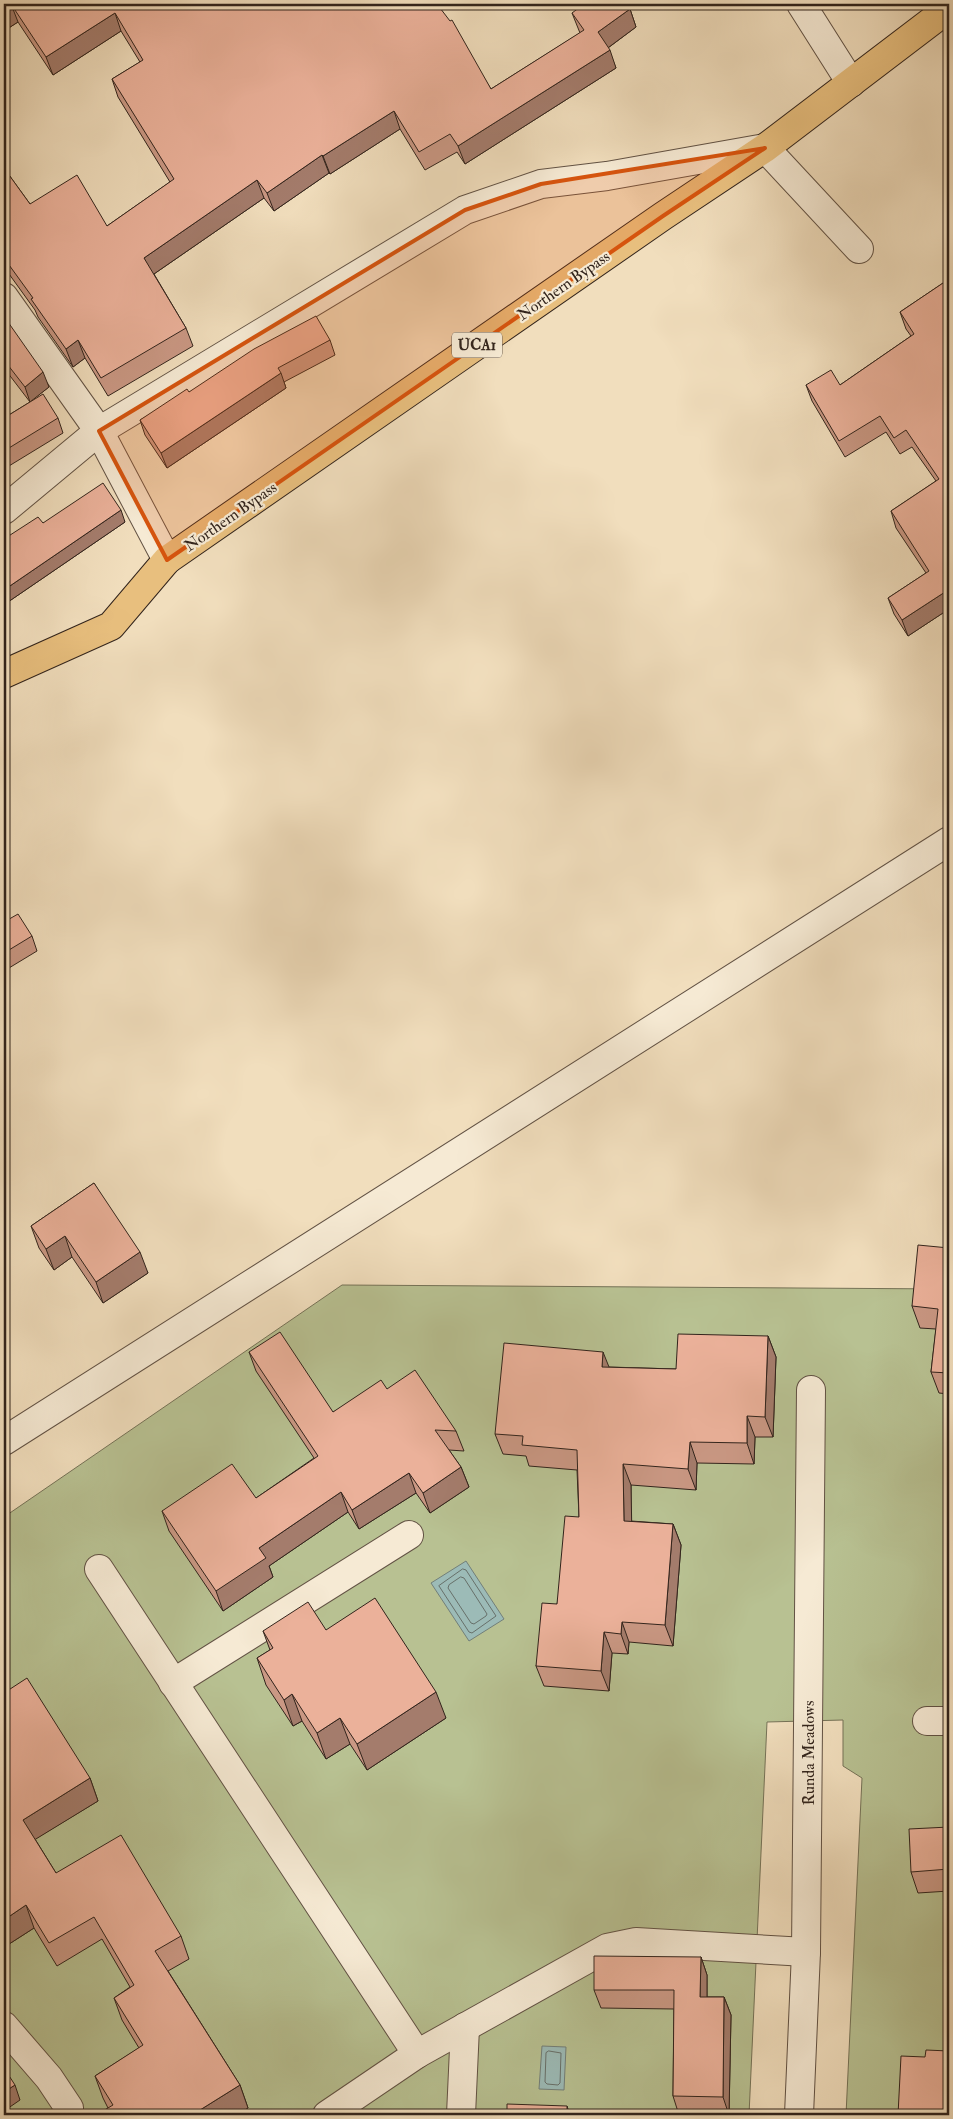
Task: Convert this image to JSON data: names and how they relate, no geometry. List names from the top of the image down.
{
  "streets": {
    "main road": ["Northern Bypass", "UCA1"],
    "street": ["Runda Meadows"]
  }
}
